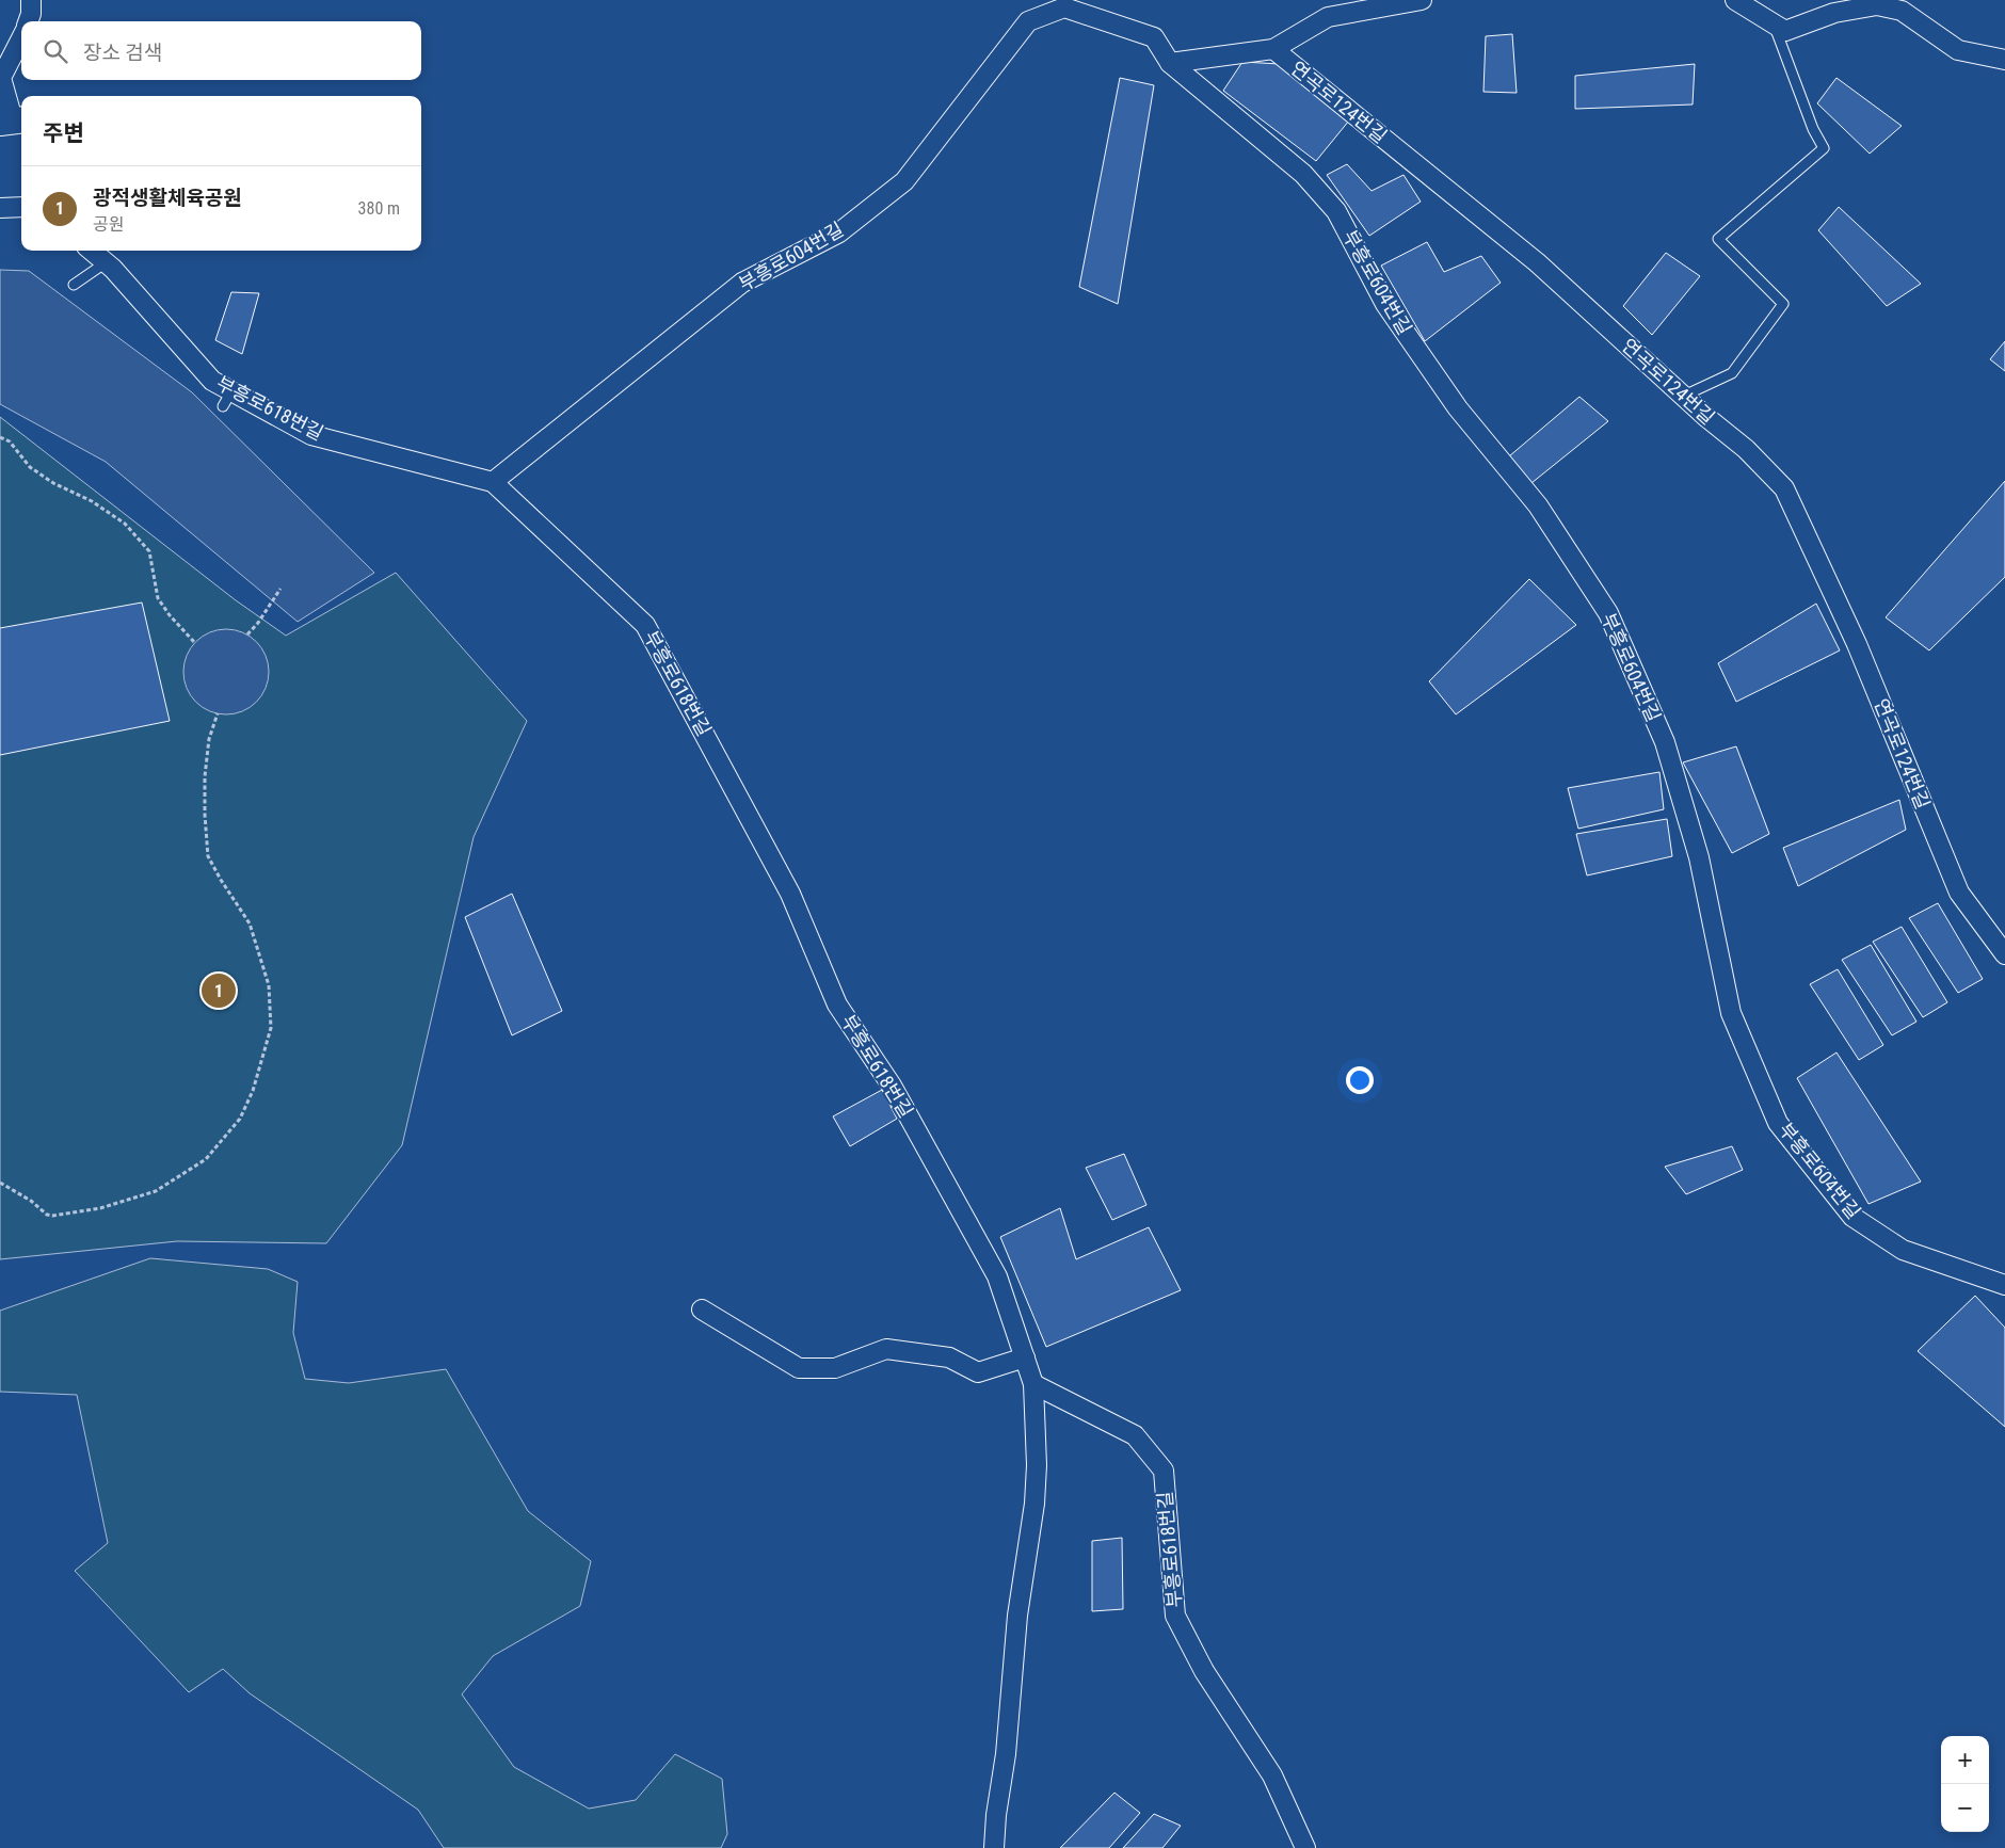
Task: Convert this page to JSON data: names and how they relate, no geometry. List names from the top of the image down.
{
  "streets": {
    "street": ["연곡로124번길", "부흥로604번길", "부흥로618번길"]
  },
  "crossings": [
    ["부흥로604번길", "부흥로618번길"]
  ],
  "page": {
    "search": "장소 검색",
    "heading": "주변",
    "list": [
      {
        "mark": "1",
        "name": "광적생활체육공원",
        "note": "공원",
        "value": "380 m"
      }
    ],
    "pins": "1",
    "map_buttons": ["+", "−"]
  }
}
